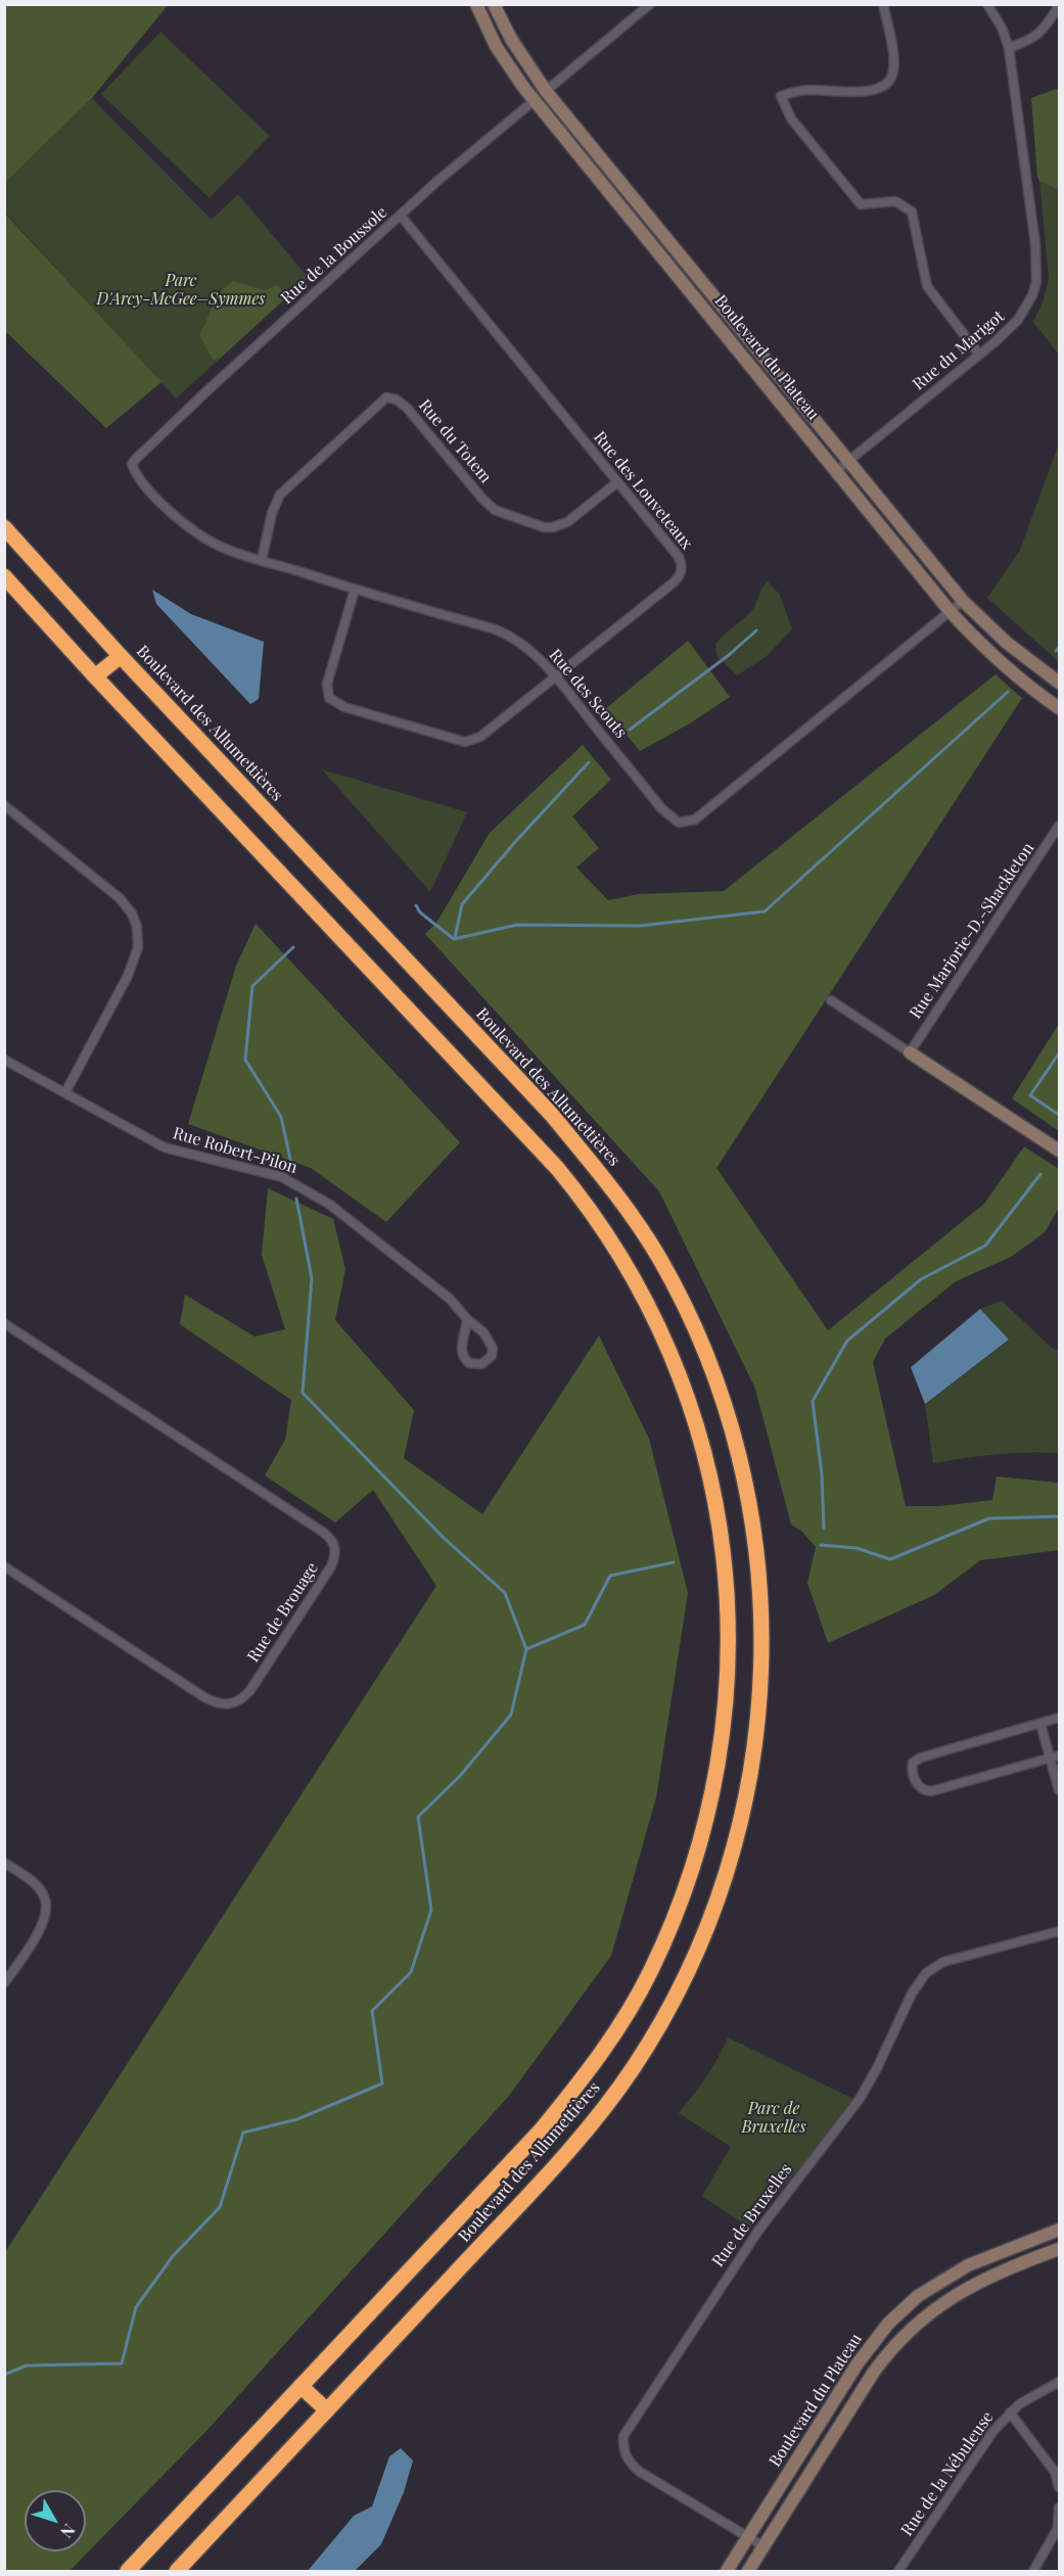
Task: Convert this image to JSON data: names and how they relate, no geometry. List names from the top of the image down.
{
  "streets": {
    "highway": ["Boulevard des Allumettières"],
    "main road": ["Boulevard du Plateau"],
    "street": [
      "Rue de la Boussole",
      "Rue du Marigot",
      "Rue du Totem",
      "Rue des Louveteaux",
      "Rue des Scouts",
      "Rue Marjorie-D.-Shackleton",
      "Rue Robert-Pilon",
      "Rue de Brouage",
      "Rue de Bruxelles",
      "Rue de la Nébuleuse"
    ]
  },
  "crossings": [
    ["Rue de la Boussole", "Boulevard du Plateau"],
    ["Rue de la Boussole", "Rue des Louveteaux"],
    ["Rue de la Boussole", "Rue des Scouts"],
    ["Rue du Marigot", "Boulevard du Plateau"],
    ["Boulevard du Plateau", "Rue des Scouts"],
    ["Boulevard du Plateau", "Rue de Bruxelles"],
    ["Rue du Totem", "Rue des Louveteaux"],
    ["Rue du Totem", "Rue des Scouts"],
    ["Rue des Louveteaux", "Rue des Scouts"]
  ],
  "parks": ["Parc D'Arcy-McGee–Symmes", "Parc de Bruxelles"],
  "north": "bottom right"
}
